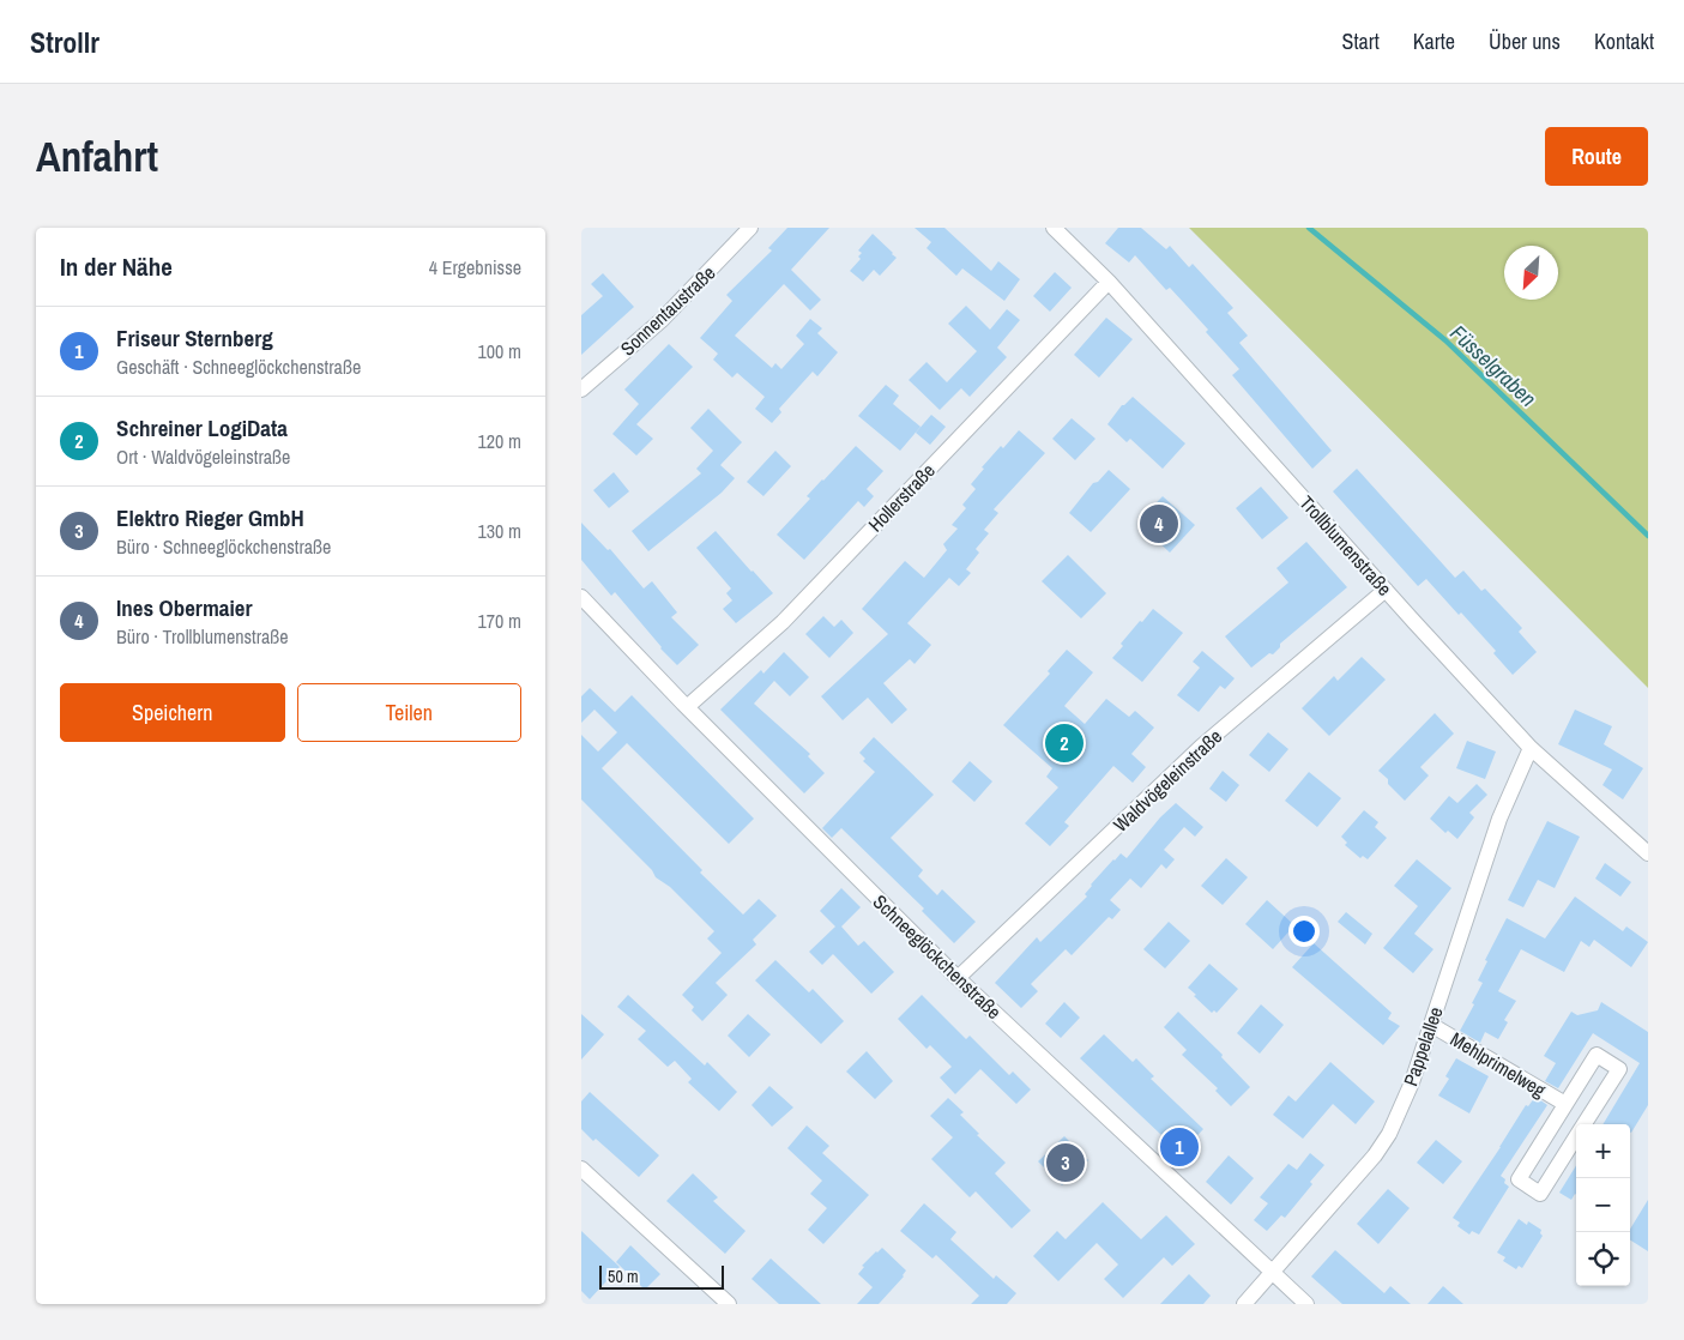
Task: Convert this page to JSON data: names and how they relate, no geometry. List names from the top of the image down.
{
  "streets": {
    "street": [
      "Sonnentaustraße",
      "Hollerstraße",
      "Trollblumenstraße",
      "Waldvögeleinstraße",
      "Schneeglöckchenstraße",
      "Pappelallee",
      "Mehlprimelweg"
    ]
  },
  "crossings": [
    ["Hollerstraße", "Trollblumenstraße"],
    ["Hollerstraße", "Schneeglöckchenstraße"],
    ["Trollblumenstraße", "Waldvögeleinstraße"],
    ["Trollblumenstraße", "Pappelallee"],
    ["Waldvögeleinstraße", "Schneeglöckchenstraße"],
    ["Schneeglöckchenstraße", "Pappelallee"],
    ["Pappelallee", "Mehlprimelweg"]
  ],
  "water": ["Füsselgraben"],
  "scale_bar": "50 m",
  "north": "bottom left",
  "page": {
    "header": "Strollr",
    "nav": [
      "Start",
      "Karte",
      "Über uns",
      "Kontakt"
    ],
    "buttons": [
      "Route",
      ["Speichern", "Teilen"]
    ],
    "title": "Anfahrt",
    "heading": ["In der Nähe", "4 Ergebnisse"],
    "list": [
      {
        "mark": "1",
        "name": "Friseur Sternberg",
        "note": "Geschäft · Schneeglöckchenstraße",
        "value": "100 m"
      },
      {
        "mark": "2",
        "name": "Schreiner LogiData",
        "note": "Ort · Waldvögeleinstraße",
        "value": "120 m"
      },
      {
        "mark": "3",
        "name": "Elektro Rieger GmbH",
        "note": "Büro · Schneeglöckchenstraße",
        "value": "130 m"
      },
      {
        "mark": "4",
        "name": "Ines Obermaier",
        "note": "Büro · Trollblumenstraße",
        "value": "170 m"
      }
    ],
    "pins": [
      "4",
      "2",
      "1",
      "3"
    ],
    "map_buttons": ["+", "−"],
    "scale": "50 m"
  }
}
